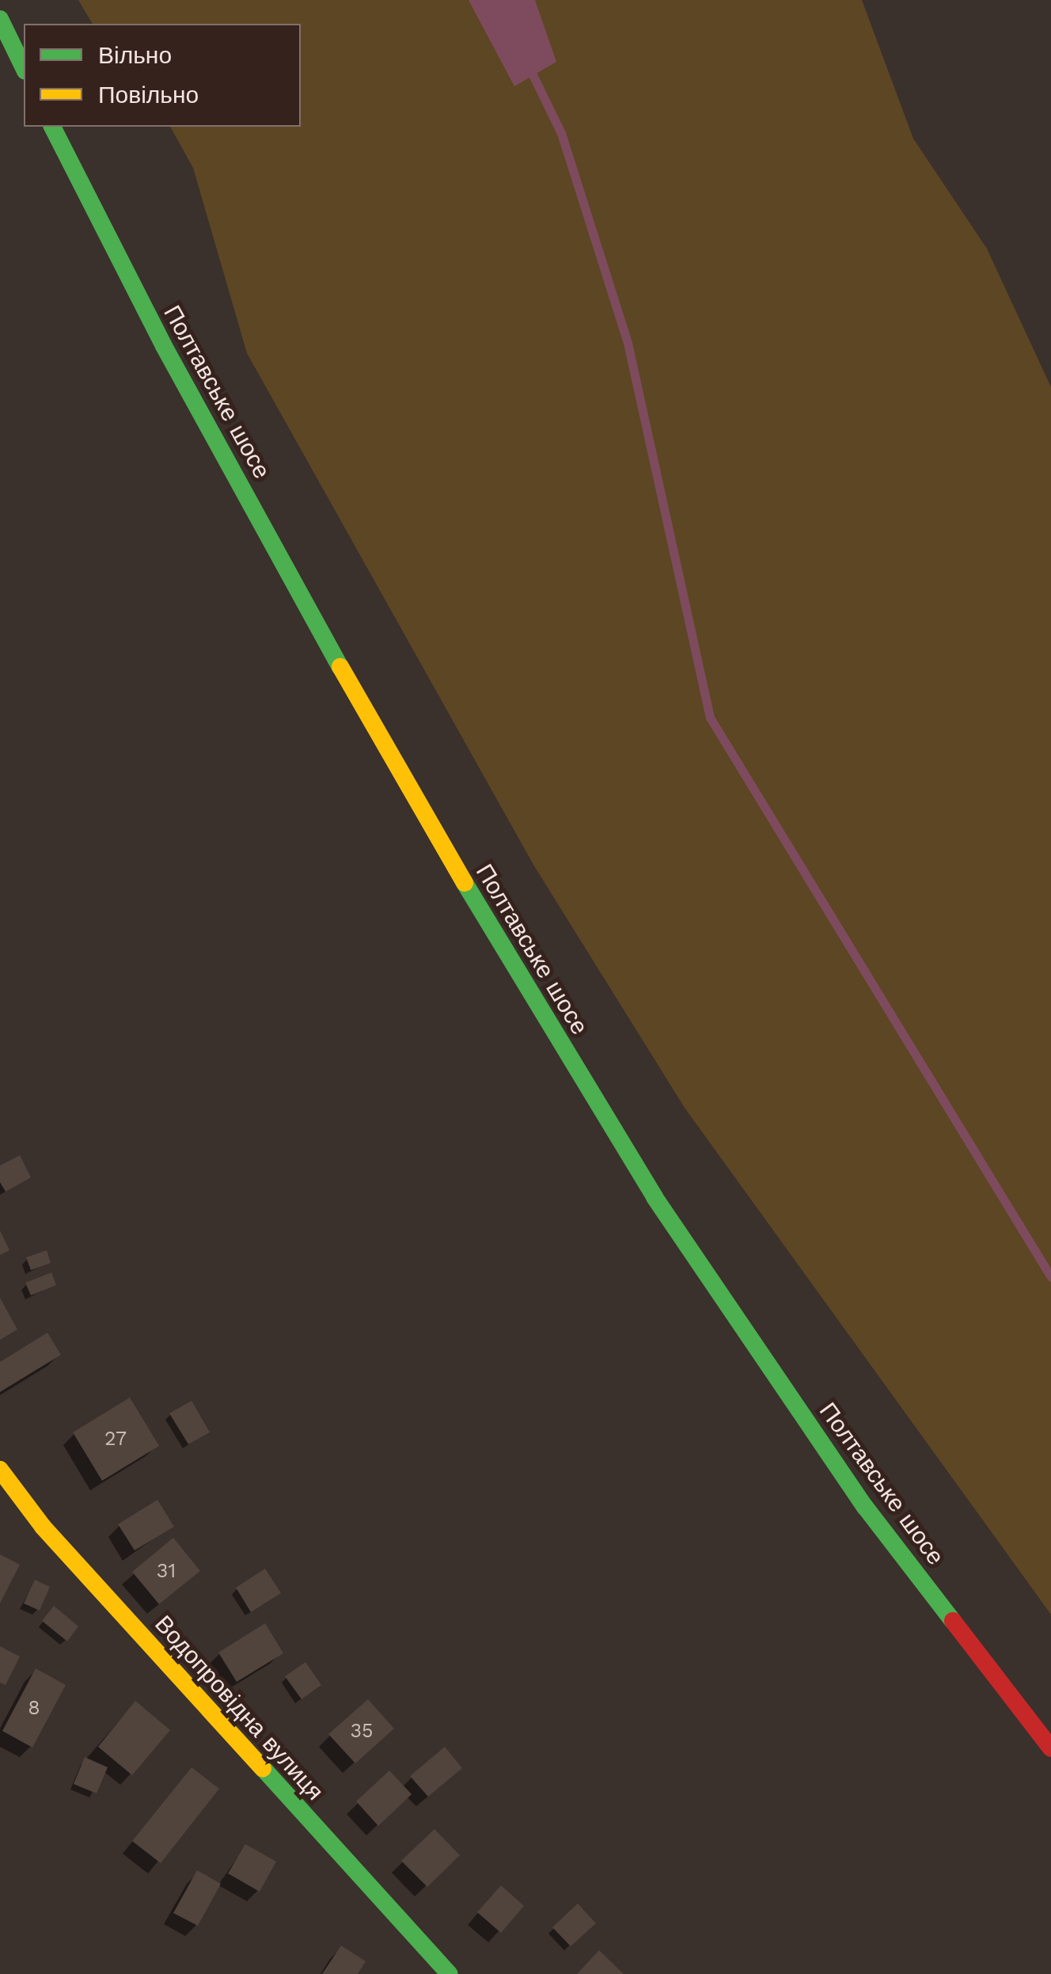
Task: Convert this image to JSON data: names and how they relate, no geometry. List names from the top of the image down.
{
  "streets": {
    "main road": ["Полтавське шосе", "Водопровідна вулиця"]
  },
  "house_numbers": [
    "27",
    "31",
    "8",
    "35"
  ],
  "legend": ["Вільно", "Повільно"]
}
